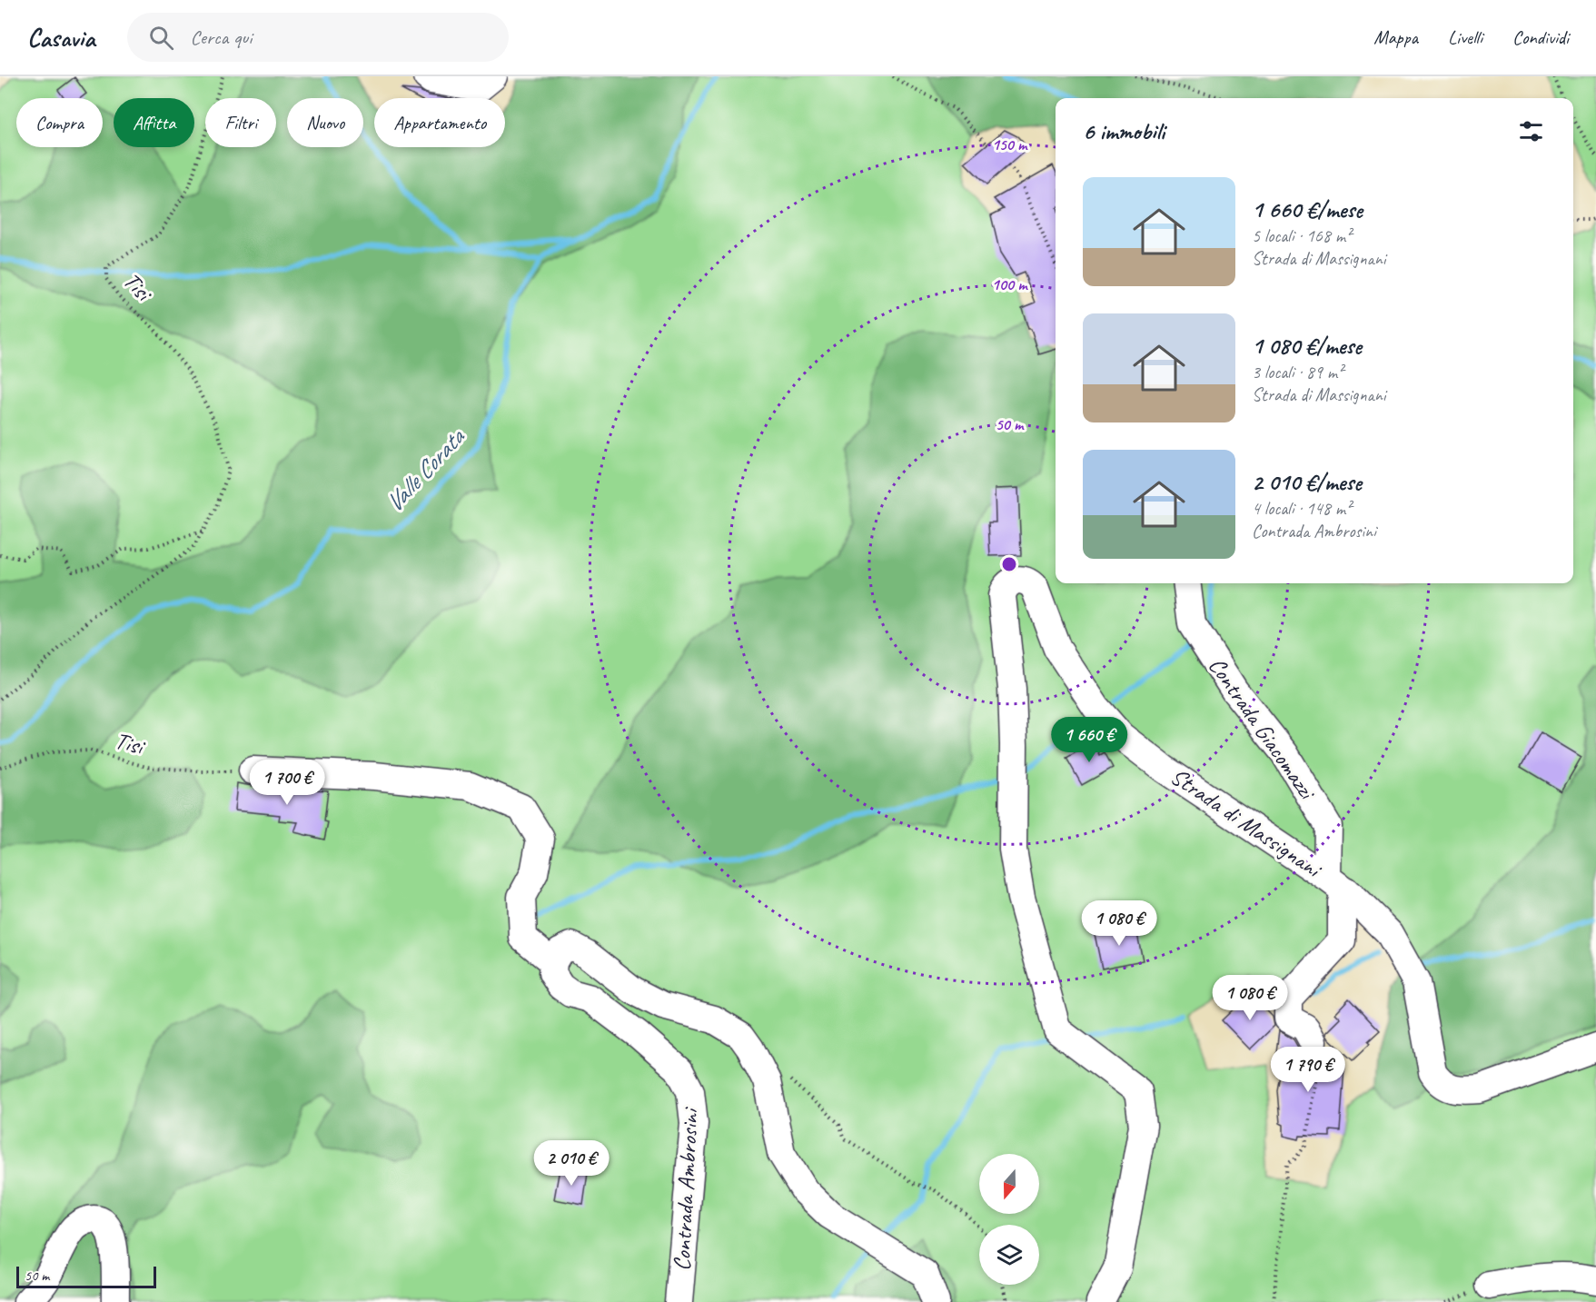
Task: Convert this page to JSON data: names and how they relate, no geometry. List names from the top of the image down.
{
  "streets": {
    "street": ["Contrada Giacomazzi", "Strada di Massignani", "Contrada Ambrosini"],
    "path": ["Tisi"]
  },
  "crossings": [
    ["Contrada Giacomazzi", "Strada di Massignani"]
  ],
  "water": ["Valle Corata"],
  "scale_bar": "50 m",
  "north": "bottom",
  "page": {
    "header": "Casavia",
    "search": "Cerca qui",
    "nav": ["Mappa", "Livelli", "Condividi"],
    "chip": [
      "Compra",
      "Affitta",
      "Filtri",
      "Nuovo",
      "Appartamento"
    ],
    "heading": "6 immobili",
    "list": [
      {
        "name": "1 660 €/mese",
        "note": "5 locali · 168 m² · Strada di Massignani"
      },
      {
        "name": "1 080 €/mese",
        "note": "3 locali · 89 m² · Strada di Massignani"
      },
      {
        "name": "2 010 €/mese",
        "note": "4 locali · 148 m² · Contrada Ambrosini"
      }
    ],
    "price": [
      "1 660 €",
      "1 700 €",
      "1 080 €",
      "1 080 €",
      "1 790 €",
      "2 010 €"
    ],
    "scale": "50 m"
  },
  "rings": ["150 m", "100 m", "50 m"]
}
